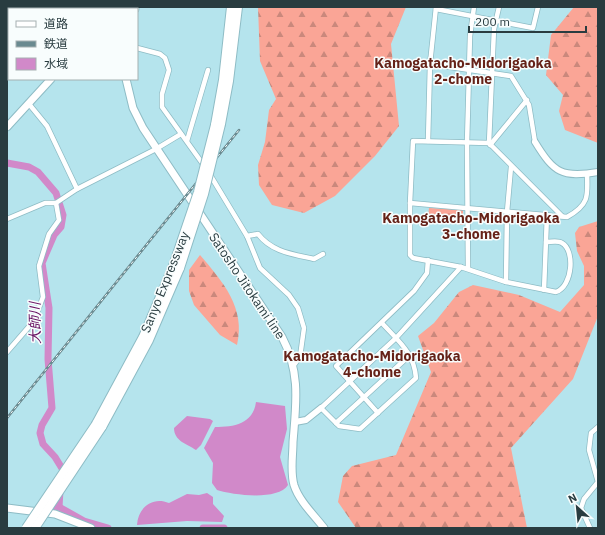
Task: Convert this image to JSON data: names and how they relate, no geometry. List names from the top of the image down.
{
  "streets": {
    "highway": ["Sanyo Expressway"],
    "main road": ["Satosho Jitokami line"]
  },
  "districts": ["Kamogatacho-Midorigaoka 2-chome", "Kamogatacho-Midorigaoka 3-chome", "Kamogatacho-Midorigaoka 4-chome"],
  "water": ["大師川"],
  "legend": ["道路", "鉄道", "水域"],
  "scale_bar": "200 m",
  "north": "top left"
}
